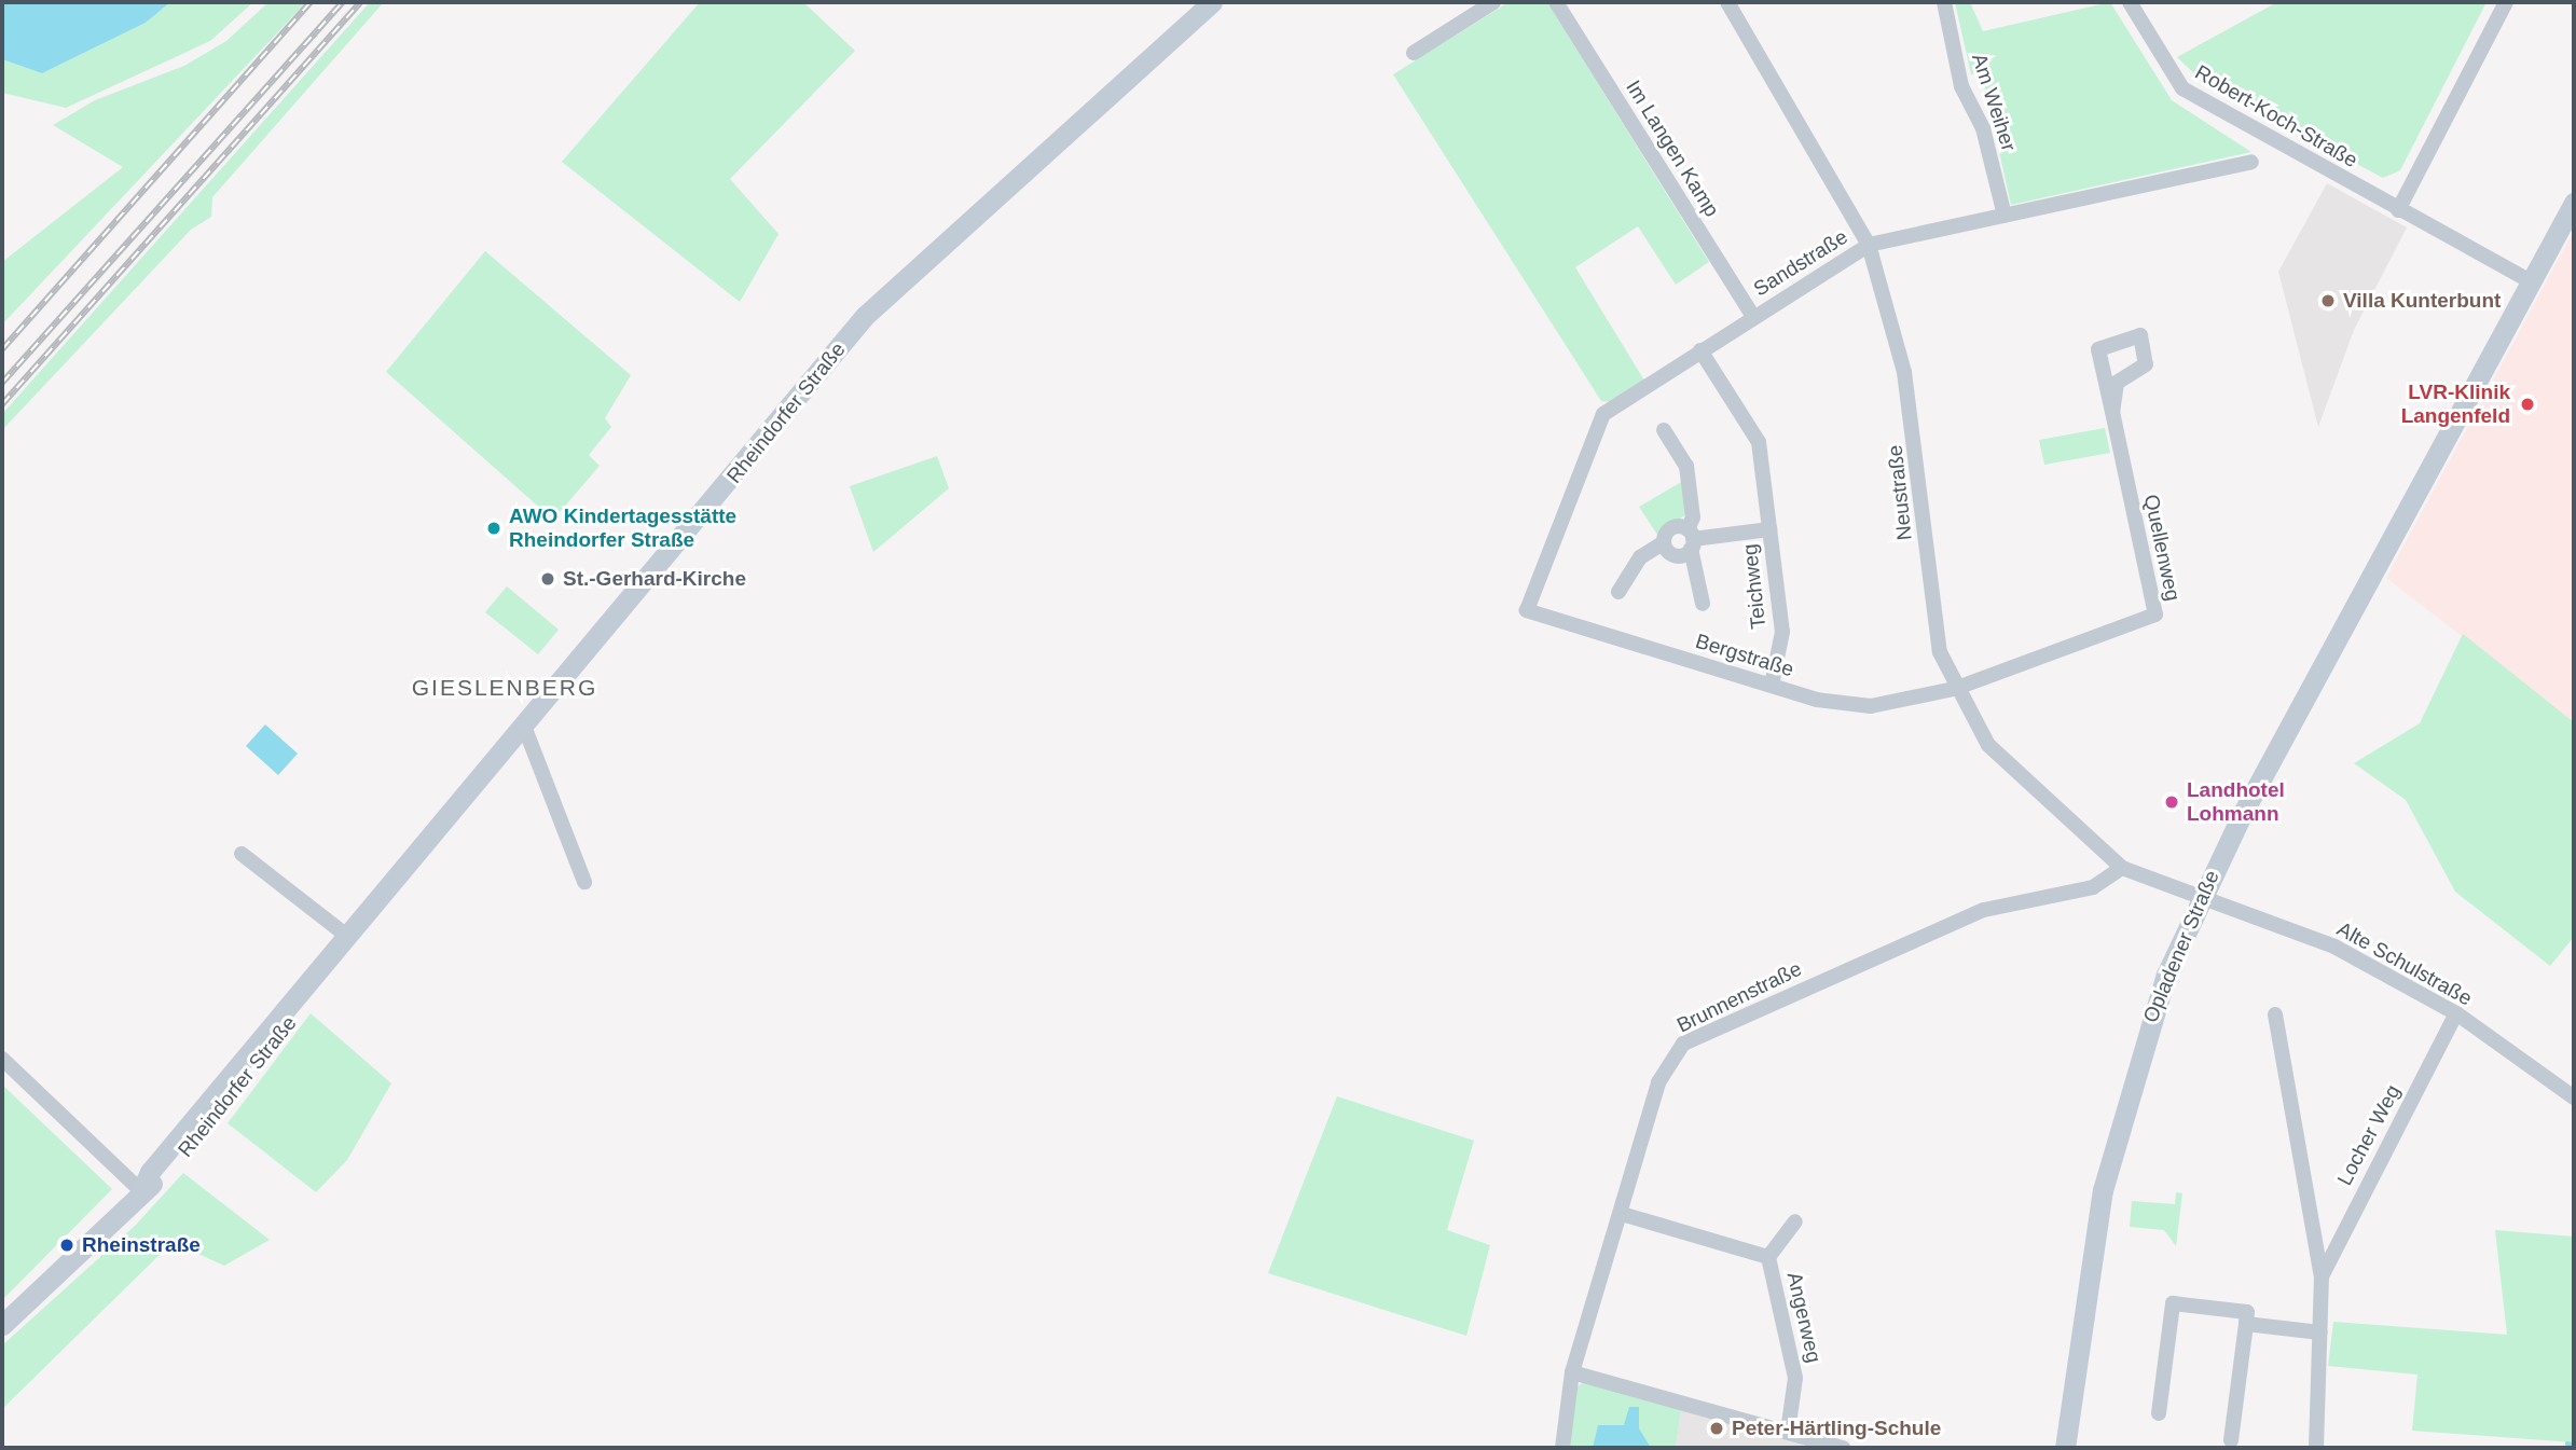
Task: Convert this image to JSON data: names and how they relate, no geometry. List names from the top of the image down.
{
  "streets": {
    "main road": ["Rheindorfer Straße", "Opladener Straße"],
    "street": [
      "Am Weiher",
      "Robert-Koch-Straße",
      "Im Langen Kamp",
      "Sandstraße",
      "Neustraße",
      "Quellenweg",
      "Teichweg",
      "Bergstraße",
      "Alte Schulstraße",
      "Brunnenstraße",
      "Locher Weg",
      "Angerweg"
    ]
  },
  "crossings": [
    ["Am Weiher", "Sandstraße"],
    ["Robert-Koch-Straße", "Opladener Straße"],
    ["Im Langen Kamp", "Sandstraße"],
    ["Sandstraße", "Neustraße"],
    ["Sandstraße", "Teichweg"],
    ["Sandstraße", "Bergstraße"],
    ["Neustraße", "Quellenweg"],
    ["Neustraße", "Bergstraße"],
    ["Neustraße", "Opladener Straße"],
    ["Neustraße", "Alte Schulstraße"],
    ["Neustraße", "Brunnenstraße"],
    ["Quellenweg", "Bergstraße"],
    ["Teichweg", "Bergstraße"],
    ["Opladener Straße", "Alte Schulstraße"],
    ["Alte Schulstraße", "Locher Weg"],
    ["Brunnenstraße", "Angerweg"]
  ],
  "districts": ["GIESLENBERG"],
  "places": [
    "Villa Kunterbunt",
    "LVR-Klinik Langenfeld",
    "AWO Kindertagesstätte Rheindorfer Straße",
    "St.-Gerhard-Kirche",
    "Landhotel Lohmann",
    "Rheinstraße",
    "Peter-Härtling-Schule"
  ]
}
